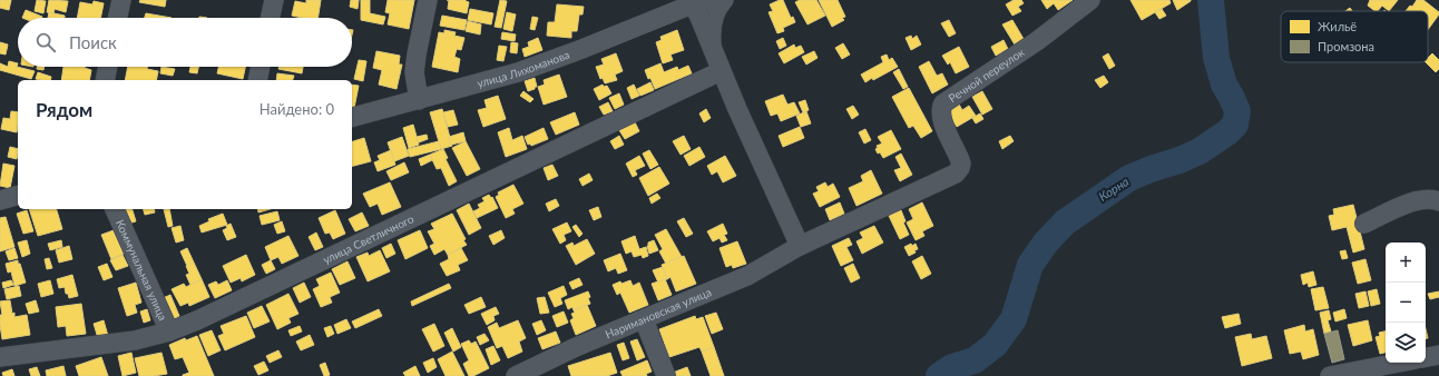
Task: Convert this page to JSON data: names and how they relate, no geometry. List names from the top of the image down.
{
  "streets": {
    "street": [
      "улица Лихоманова",
      "Речной переулок",
      "улица Светличного",
      "Коммунальная улица",
      "Наримановская улица"
    ]
  },
  "crossings": [
    ["Речной переулок", "Наримановская улица"],
    ["улица Светличного", "Коммунальная улица"]
  ],
  "water": ["Корна"],
  "legend": ["Жильё", "Промзона"],
  "page": {
    "search": "Поиск",
    "heading": ["Рядом", "Найдено: 0"],
    "map_buttons": ["+", "−"]
  }
}
